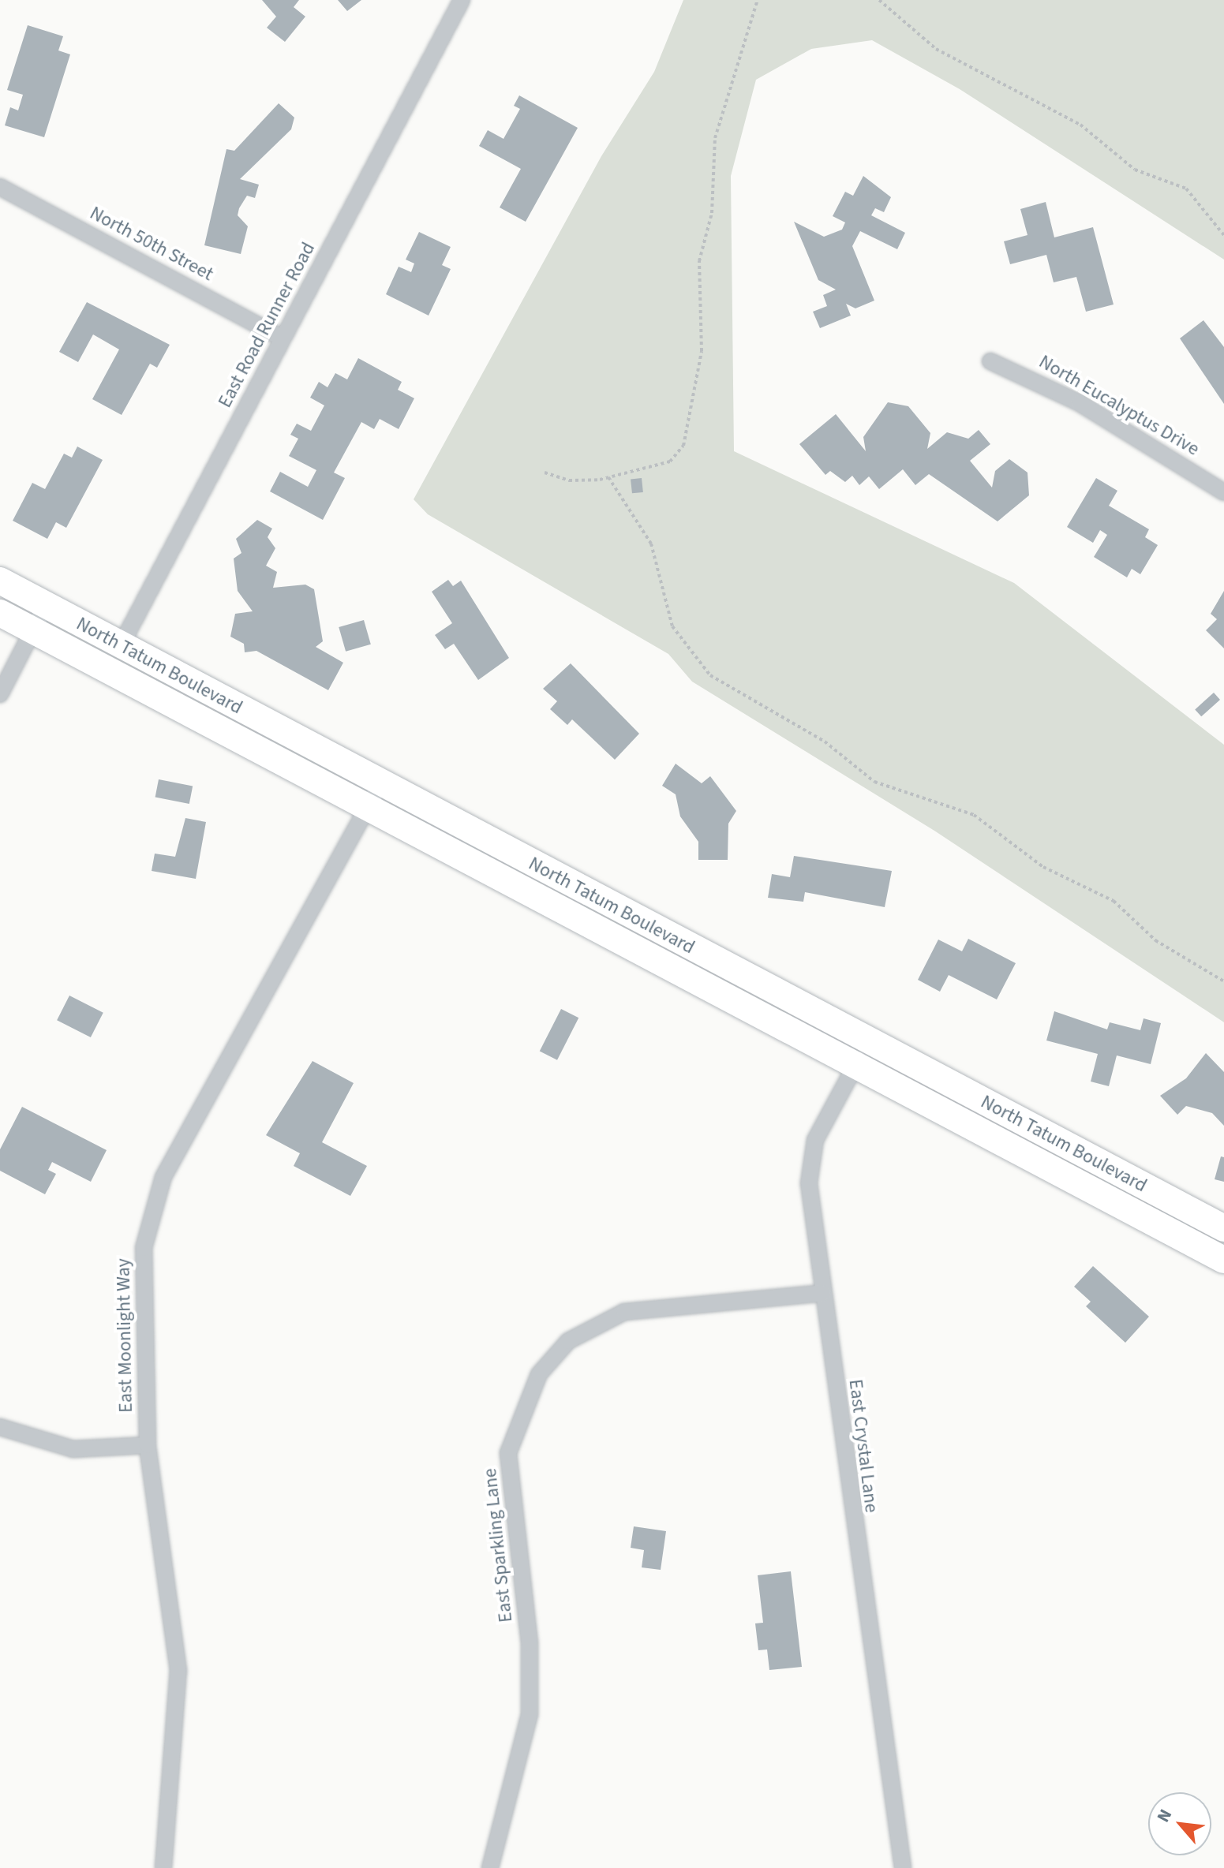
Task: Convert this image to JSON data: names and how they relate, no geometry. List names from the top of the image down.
{
  "streets": {
    "main road": ["North Tatum Boulevard"],
    "street": [
      "North 50th Street",
      "East Road Runner Road",
      "North Eucalyptus Drive",
      "East Moonlight Way",
      "East Crystal Lane",
      "East Sparkling Lane"
    ]
  },
  "crossings": [
    ["North 50th Street", "East Road Runner Road"],
    ["East Road Runner Road", "North Tatum Boulevard"],
    ["North Tatum Boulevard", "East Moonlight Way"],
    ["North Tatum Boulevard", "East Crystal Lane"],
    ["East Crystal Lane", "East Sparkling Lane"]
  ],
  "north": "top left"
}
